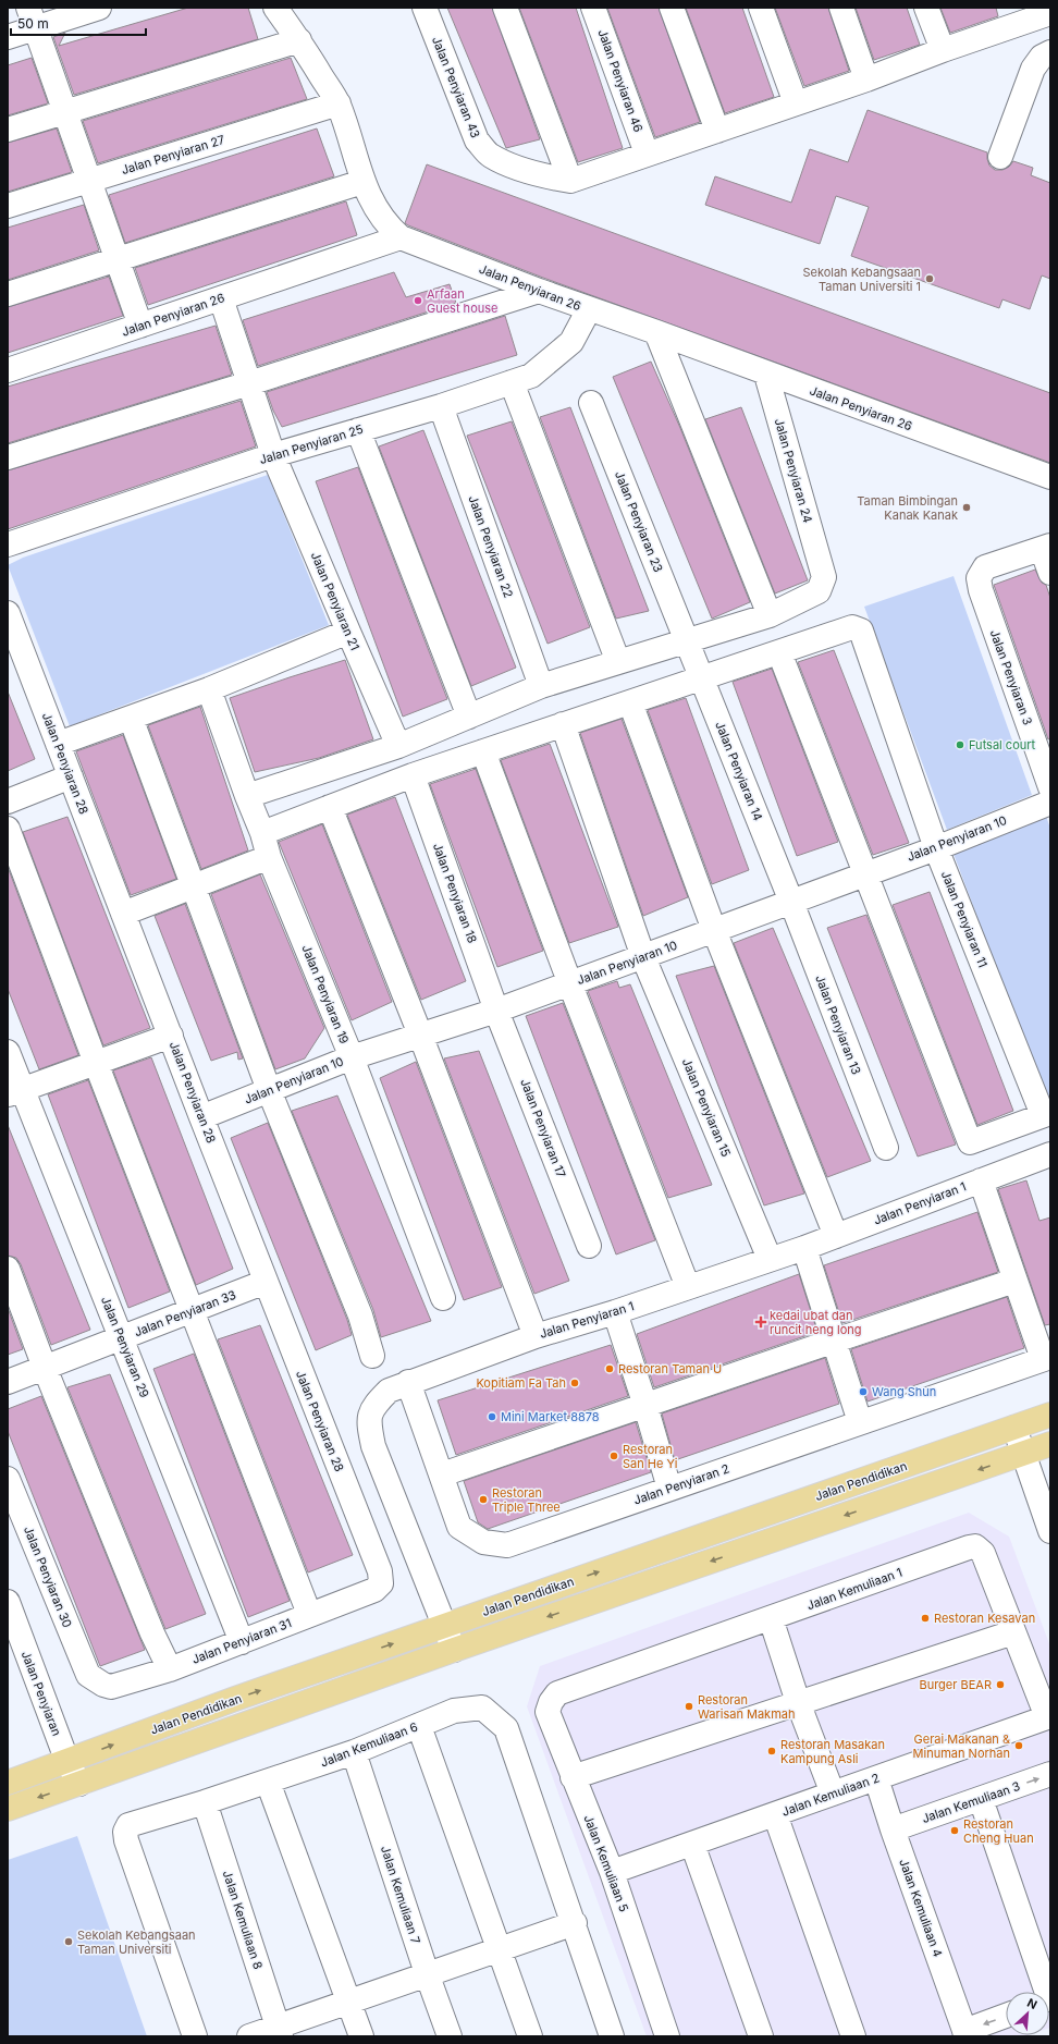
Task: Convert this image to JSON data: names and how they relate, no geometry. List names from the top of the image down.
{
  "streets": {
    "main road": ["Jalan Pendidikan"],
    "street": [
      "Jalan Penyiaran 46",
      "Jalan Penyiaran 43",
      "Jalan Penyiaran 27",
      "Jalan Penyiaran 26",
      "Jalan Penyiaran 25",
      "Jalan Penyiaran 24",
      "Jalan Penyiaran 23",
      "Jalan Penyiaran 22",
      "Jalan Penyiaran 21",
      "Jalan Penyiaran 3",
      "Jalan Penyiaran 28",
      "Jalan Penyiaran 14",
      "Jalan Penyiaran 10",
      "Jalan Penyiaran 18",
      "Jalan Penyiaran 11",
      "Jalan Penyiaran 19",
      "Jalan Penyiaran 13",
      "Jalan Penyiaran 15",
      "Jalan Penyiaran 17",
      "Jalan Penyiaran 1",
      "Jalan Penyiaran 33",
      "Jalan Penyiaran 29",
      "Jalan Penyiaran 2",
      "Jalan Penyiaran 30",
      "Jalan Kemuliaan 1",
      "Jalan Penyiaran 31",
      "Jalan Penyiaran",
      "Jalan Kemuliaan 6",
      "Jalan Kemuliaan 2",
      "Jalan Kemuliaan 3",
      "Jalan Kemuliaan 5",
      "Jalan Kemuliaan 7",
      "Jalan Kemuliaan 4",
      "Jalan Kemuliaan 8"
    ]
  },
  "crossings": [
    ["Jalan Penyiaran 26", "Jalan Penyiaran 25"],
    ["Jalan Penyiaran 26", "Jalan Penyiaran 24"],
    ["Jalan Penyiaran 26", "Jalan Penyiaran 21"],
    ["Jalan Penyiaran 25", "Jalan Penyiaran 22"],
    ["Jalan Penyiaran 25", "Jalan Penyiaran 21"],
    ["Jalan Penyiaran 24", "Jalan Penyiaran 23"],
    ["Jalan Penyiaran 24", "Jalan Penyiaran 22"],
    ["Jalan Penyiaran 24", "Jalan Penyiaran 21"],
    ["Jalan Penyiaran 24", "Jalan Penyiaran 14"],
    ["Jalan Penyiaran 24", "Jalan Penyiaran 19"],
    ["Jalan Penyiaran 23", "Jalan Penyiaran 14"],
    ["Jalan Penyiaran 3", "Jalan Penyiaran 10"],
    ["Jalan Penyiaran 28", "Jalan Penyiaran 10"],
    ["Jalan Penyiaran 28", "Jalan Penyiaran 33"],
    ["Jalan Penyiaran 28", "Jalan Penyiaran 31"],
    ["Jalan Penyiaran 14", "Jalan Penyiaran 10"],
    ["Jalan Penyiaran 14", "Jalan Penyiaran 13"],
    ["Jalan Penyiaran 10", "Jalan Penyiaran 18"],
    ["Jalan Penyiaran 10", "Jalan Penyiaran 11"],
    ["Jalan Penyiaran 10", "Jalan Penyiaran 19"],
    ["Jalan Penyiaran 10", "Jalan Penyiaran 13"],
    ["Jalan Penyiaran 10", "Jalan Penyiaran 15"],
    ["Jalan Penyiaran 10", "Jalan Penyiaran 17"],
    ["Jalan Penyiaran 18", "Jalan Penyiaran 17"],
    ["Jalan Penyiaran 15", "Jalan Penyiaran 1"],
    ["Jalan Penyiaran 1", "Jalan Pendidikan"],
    ["Jalan Penyiaran 1", "Jalan Penyiaran 2"],
    ["Jalan Penyiaran 33", "Jalan Penyiaran 29"],
    ["Jalan Penyiaran 29", "Jalan Penyiaran 31"],
    ["Jalan Pendidikan", "Jalan Penyiaran"],
    ["Jalan Penyiaran 30", "Jalan Penyiaran 31"],
    ["Jalan Kemuliaan 1", "Jalan Kemuliaan 2"],
    ["Jalan Kemuliaan 1", "Jalan Kemuliaan 5"],
    ["Jalan Kemuliaan 6", "Jalan Kemuliaan 7"],
    ["Jalan Kemuliaan 6", "Jalan Kemuliaan 8"],
    ["Jalan Kemuliaan 2", "Jalan Kemuliaan 5"],
    ["Jalan Kemuliaan 2", "Jalan Kemuliaan 4"],
    ["Jalan Kemuliaan 3", "Jalan Kemuliaan 4"]
  ],
  "places": {
    "other": [
      "Sekolah Kebangsaan Taman Universiti 1",
      "Arfaan Guest house",
      "Taman Bimbingan Kanak Kanak",
      "Futsal court",
      "Restoran Taman U",
      "Kopitiam Fa Tah",
      "Wang Shun",
      "Mini Market 8878",
      "Restoran San He Yi",
      "Restoran Triple Three",
      "Restoran Kesavan",
      "Burger BEAR",
      "Restoran Warisan Makmah",
      "Gerai Makanan & Minuman Norhan",
      "Restoran Masakan Kampung Asli",
      "Restoran Cheng Huan",
      "Sekolah Kebangsaan Taman Universiti"
    ],
    "health": ["kedai ubat dan runcit heng long"]
  },
  "scale_bar": "50 m",
  "north": "top right"
}
